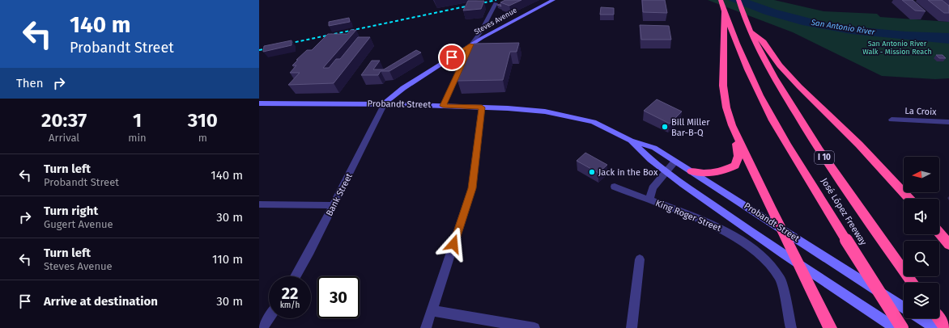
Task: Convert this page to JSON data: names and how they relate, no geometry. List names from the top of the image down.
{
  "streets": {
    "highway": ["I 10", "José López Freeway"],
    "main road": ["Steves Avenue", "Probandt Street"],
    "street": ["La Croix", "Bank Street", "King Roger Street"]
  },
  "crossings": [
    ["Steves Avenue", "Probandt Street"],
    ["Steves Avenue", "Bank Street"],
    ["Probandt Street", "Bank Street"],
    ["Probandt Street", "King Roger Street"]
  ],
  "water": ["San Antonio River"],
  "parks": ["San Antonio River Walk - Mission Reach"],
  "places": ["Bill Miller Bar-B-Q", "Jack in the Box"],
  "north": "left",
  "page": {
    "turn": ["140 m", "Probandt Street"],
    "then": "Then",
    "eta": [
      "20:37",
      "Arrival",
      "1",
      "min",
      "310",
      "m"
    ],
    "list": [
      {
        "name": "Turn left",
        "note": "Probandt Street",
        "value": "140 m"
      },
      {
        "name": "Turn right",
        "note": "Gugert Avenue",
        "value": "30 m"
      },
      {
        "name": "Turn left",
        "note": "Steves Avenue",
        "value": "110 m"
      },
      {
        "name": "Arrive at destination",
        "value": "30 m"
      }
    ],
    "speed": "22 km/h",
    "limit": "30"
  }
}
